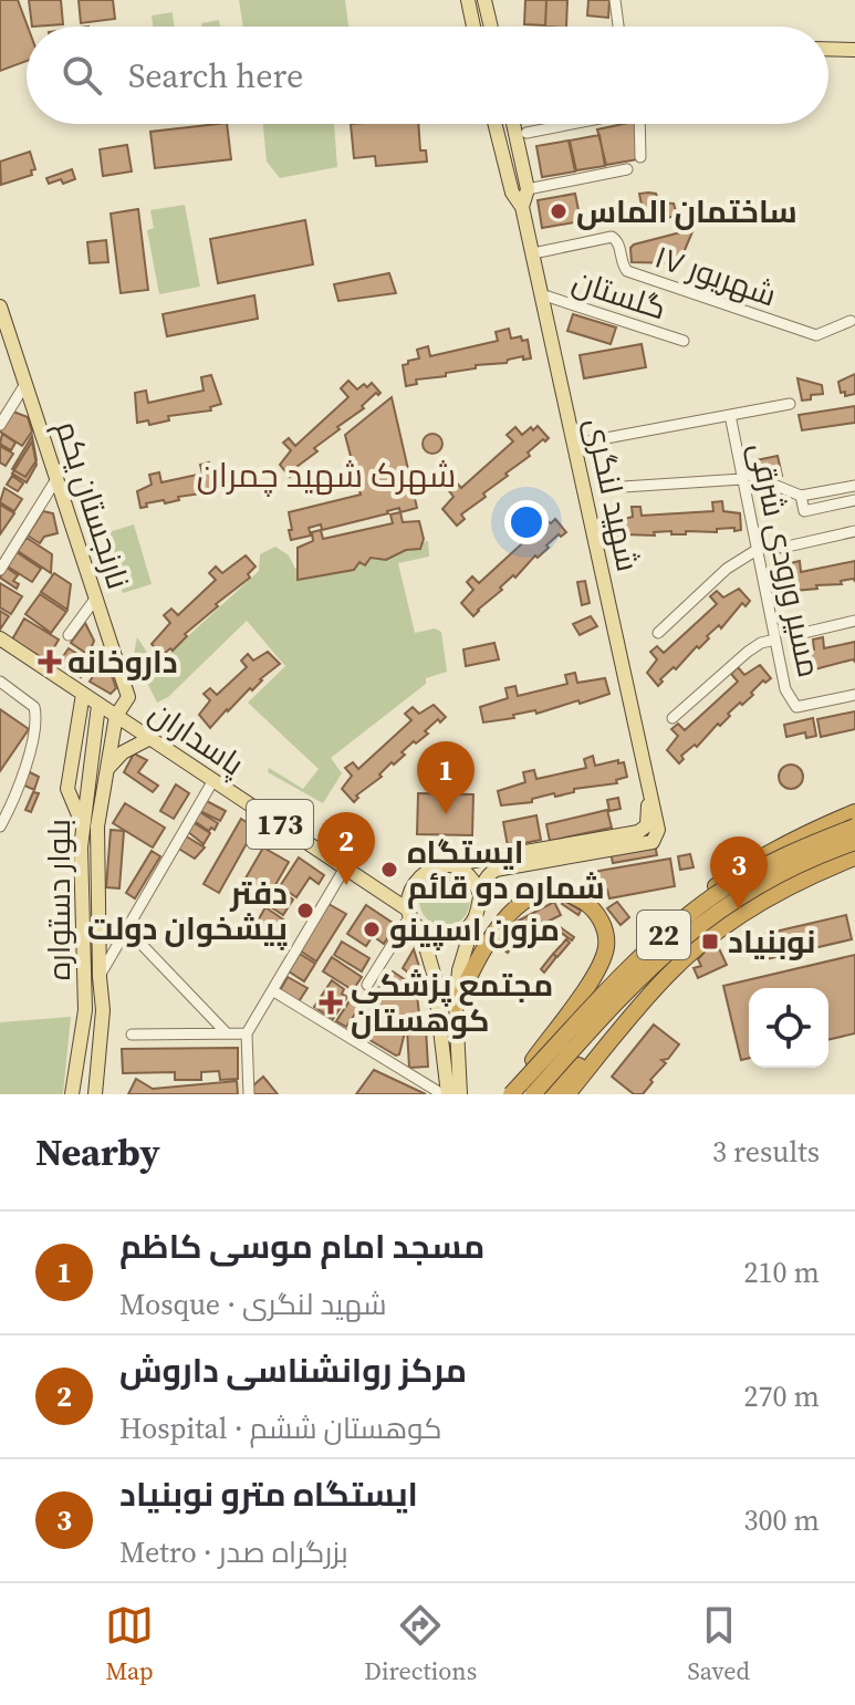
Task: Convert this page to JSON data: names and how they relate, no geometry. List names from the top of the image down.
{
  "streets": {
    "highway": ["22"],
    "main road": [
      "شهید لنگری",
      "نارنجستان یکم",
      "پاسداران",
      "173",
      "بلوار دستواره"
    ],
    "street": ["۱۷ شهریور", "گلستان", "مسیر ورودی شرقی"]
  },
  "crossings": [
    ["۱۷ شهریور", "شهید لنگری"],
    ["گلستان", "شهید لنگری"],
    ["شهید لنگری", "پاسداران"],
    ["نارنجستان یکم", "پاسداران"],
    ["نارنجستان یکم", "بلوار دستواره"],
    ["پاسداران", "بلوار دستواره"]
  ],
  "districts": ["شهرک شهید چمران"],
  "places": {
    "other": [
      "ساختمان الماس",
      "ایستگاه شماره دو قائم",
      "دفتر پیشخوان دولت",
      "مزون اسپینو"
    ],
    "health": ["داروخانه", "مجتمع پزشکی کوهستان"],
    "transit": ["نوبنیاد"]
  },
  "page": {
    "search": "Search here",
    "pins": ["1", "2", "3"],
    "heading": ["Nearby", "3 results"],
    "list": [
      {
        "mark": "1",
        "name": "مسجد امام موسی کاظم",
        "note": "Mosque · شهید لنگری",
        "value": "210 m"
      },
      {
        "mark": "2",
        "name": "مرکز روانشناسی داروش",
        "note": "Hospital · کوهستان ششم",
        "value": "270 m"
      },
      {
        "mark": "3",
        "name": "ایستگاه مترو نوبنیاد",
        "note": "Metro · بزرگراه صدر",
        "value": "300 m"
      }
    ],
    "nav": ["Map", "Directions", "Saved"]
  }
}
